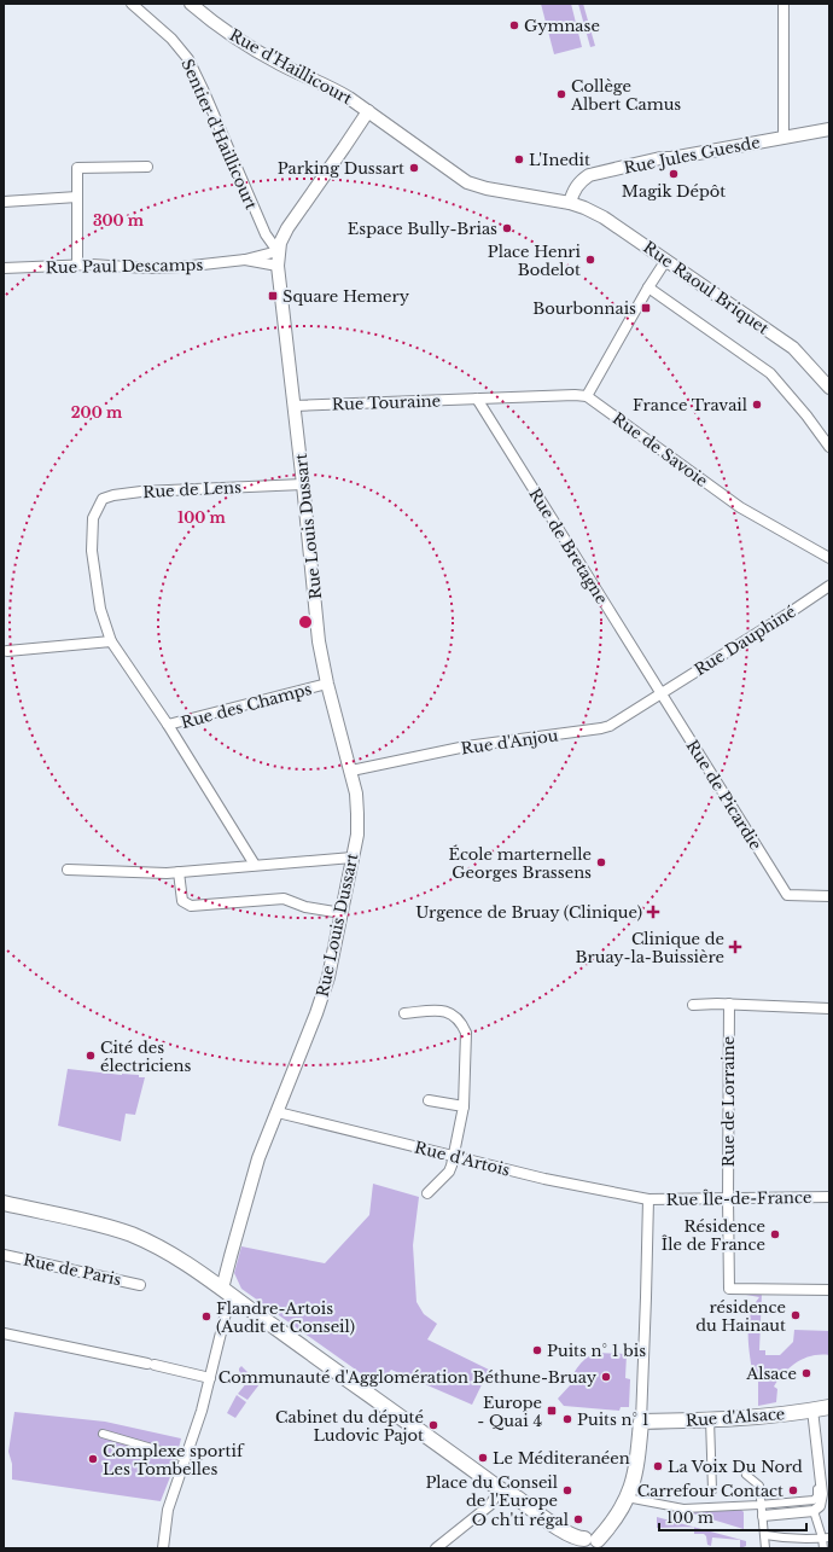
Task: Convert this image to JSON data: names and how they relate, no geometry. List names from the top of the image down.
{
  "streets": {
    "main road": ["Rue d'Alsace"],
    "street": [
      "Rue d'Haillicourt",
      "Sentier d'Haillicourt",
      "Rue Jules Guesde",
      "Rue Paul Descamps",
      "Rue Raoul Briquet",
      "Rue Touraine",
      "Rue de Savoie",
      "Rue de Lens",
      "Rue Louis Dussart",
      "Rue de Bretagne",
      "Rue Dauphiné",
      "Rue des Champs",
      "Rue d'Anjou",
      "Rue de Picardie",
      "Rue de Lorraine",
      "Rue d'Artois",
      "Rue Île-de-France",
      "Rue de Paris"
    ]
  },
  "crossings": [
    ["Rue d'Haillicourt", "Rue Louis Dussart"],
    ["Sentier d'Haillicourt", "Rue Paul Descamps"],
    ["Sentier d'Haillicourt", "Rue Louis Dussart"],
    ["Rue Jules Guesde", "Rue Raoul Briquet"],
    ["Rue Paul Descamps", "Rue Louis Dussart"],
    ["Rue Touraine", "Rue Louis Dussart"],
    ["Rue Touraine", "Rue de Bretagne"],
    ["Rue de Lens", "Rue Louis Dussart"],
    ["Rue de Lens", "Rue des Champs"],
    ["Rue Louis Dussart", "Rue des Champs"],
    ["Rue Louis Dussart", "Rue d'Anjou"],
    ["Rue Louis Dussart", "Rue d'Artois"],
    ["Rue de Bretagne", "Rue Dauphiné"],
    ["Rue de Bretagne", "Rue d'Anjou"],
    ["Rue de Bretagne", "Rue de Picardie"],
    ["Rue Dauphiné", "Rue d'Anjou"],
    ["Rue Dauphiné", "Rue de Picardie"],
    ["Rue d'Anjou", "Rue de Picardie"],
    ["Rue de Lorraine", "Rue Île-de-France"],
    ["Rue d'Artois", "Rue Île-de-France"]
  ],
  "places": {
    "other": [
      "Gymnase",
      "Collège Albert Camus",
      "L'Inedit",
      "Parking Dussart",
      "Magik Dépôt",
      "Espace Bully-Brias",
      "Place Henri Bodelot",
      "France Travail",
      "École marternelle Georges Brassens",
      "Cité des électriciens",
      "Résidence Île de France",
      "résidence du Hainaut",
      "Flandre-Artois (Audit et Conseil)",
      "Puits n° 1 bis",
      "Alsace",
      "Communauté d'Agglomération Béthune-Bruay",
      "Puits n° 1",
      "Cabinet du député Ludovic Pajot",
      "Le Méditeranéen",
      "Complexe sportif Les Tombelles",
      "La Voix Du Nord",
      "Place du Conseil de l'Europe",
      "Carrefour Contact",
      "O ch'ti régal"
    ],
    "transit": ["Square Hemery", "Bourbonnais", "Europe - Quai 4"],
    "health": ["Urgence de Bruay (Clinique)", "Clinique de Bruay-la-Buissière"]
  },
  "scale_bar": "100 m",
  "rings": ["300 m", "200 m", "100 m"]
}
